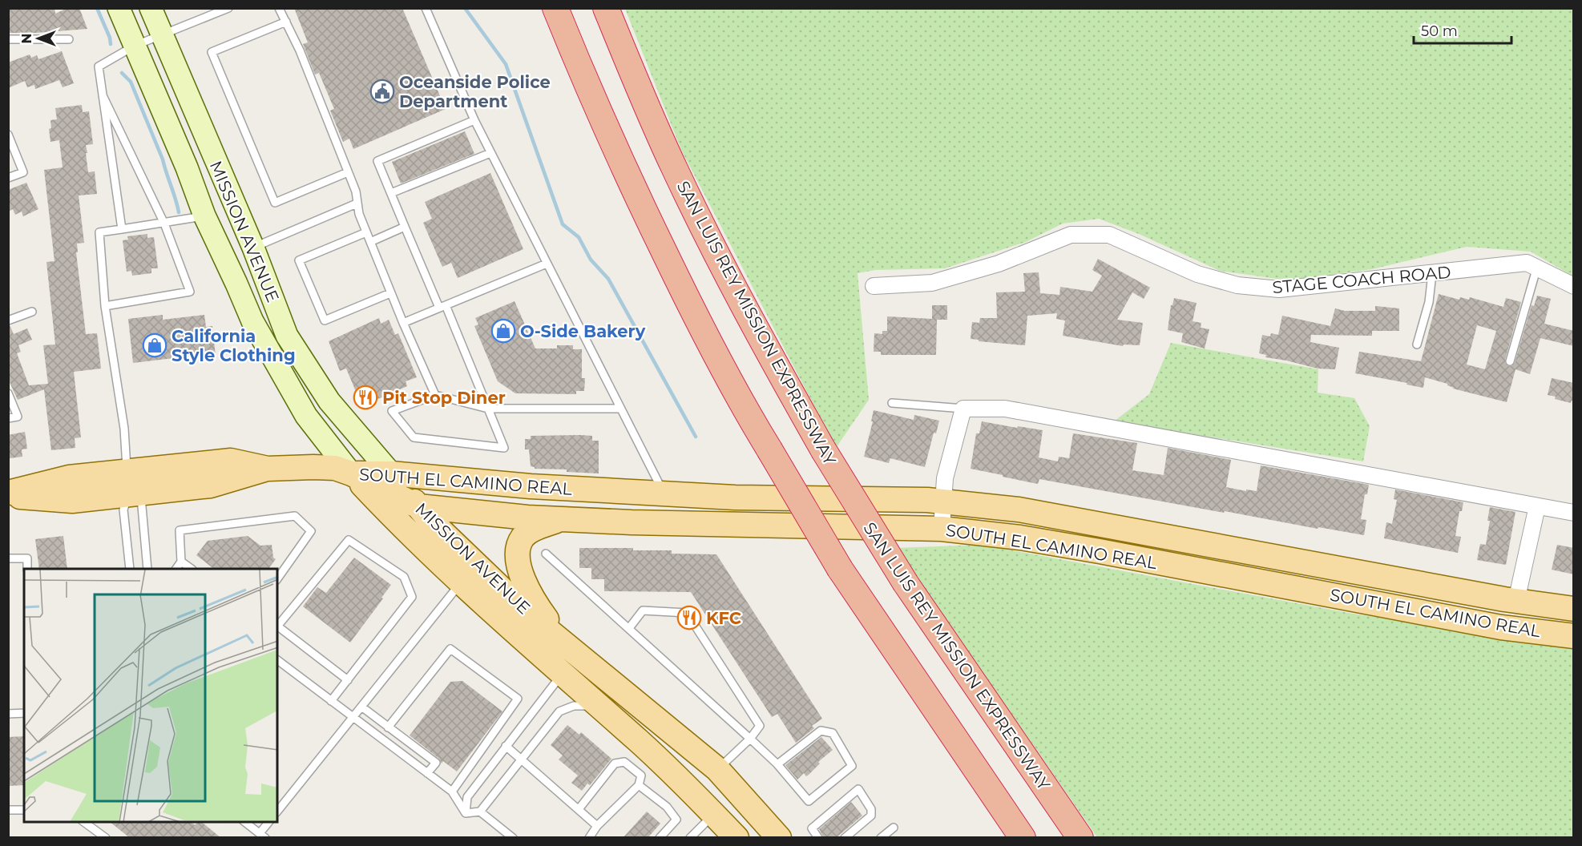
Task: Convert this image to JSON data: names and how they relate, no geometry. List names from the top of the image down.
{
  "streets": {
    "highway": ["SAN LUIS REY MISSION EXPRESSWAY"],
    "main road": ["MISSION AVENUE", "SOUTH EL CAMINO REAL"],
    "street": ["STAGE COACH ROAD"]
  },
  "crossings": [
    ["MISSION AVENUE", "SOUTH EL CAMINO REAL"]
  ],
  "places": {
    "public building": ["Oceanside Police Department"],
    "shop": ["O-Side Bakery", "California Style Clothing"],
    "restaurant": ["Pit Stop Diner", "KFC"]
  },
  "scale_bar": "50 m",
  "north": "left"
}
